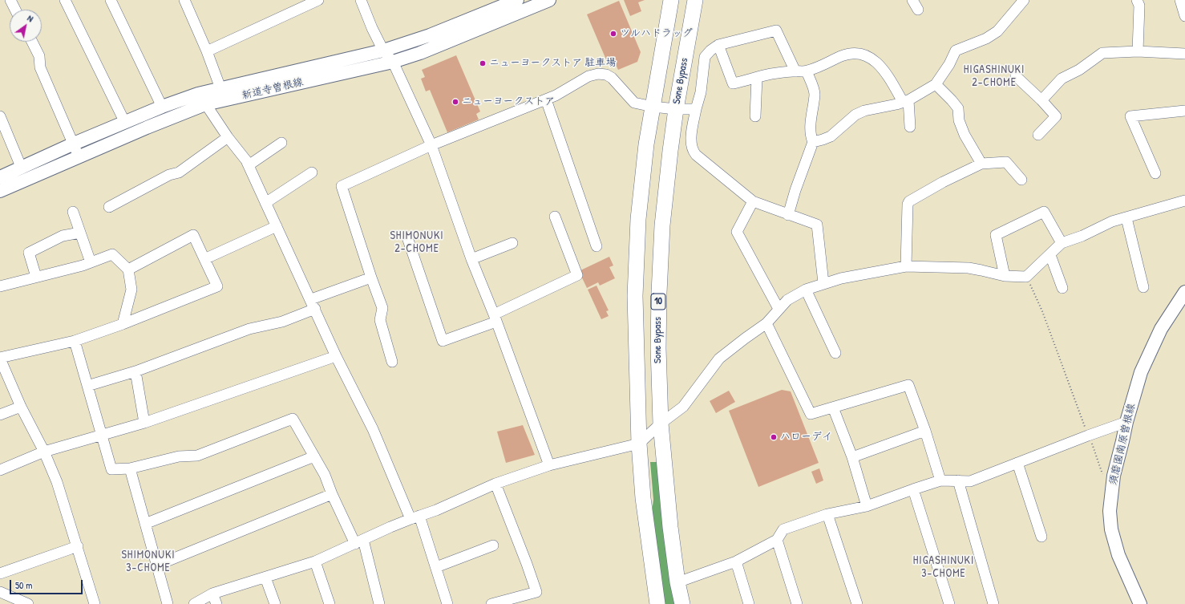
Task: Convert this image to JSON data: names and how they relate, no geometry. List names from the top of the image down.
{
  "streets": {
    "highway": ["Sone Bypass", "10"],
    "main road": ["新道寺曽根線", "須磨園南原曽根線"]
  },
  "districts": [
    "HIGASHINUKI 2-CHOME",
    "SHIMONUKI 2-CHOME",
    "SHIMONUKI 3-CHOME",
    "HIGASHINUKI 3-CHOME"
  ],
  "places": [
    "ツルハドラッグ",
    "ニューヨークストア 駐車場",
    "ニューヨークストア",
    "ハローデイ"
  ],
  "scale_bar": "50 m",
  "north": "top right"
}
